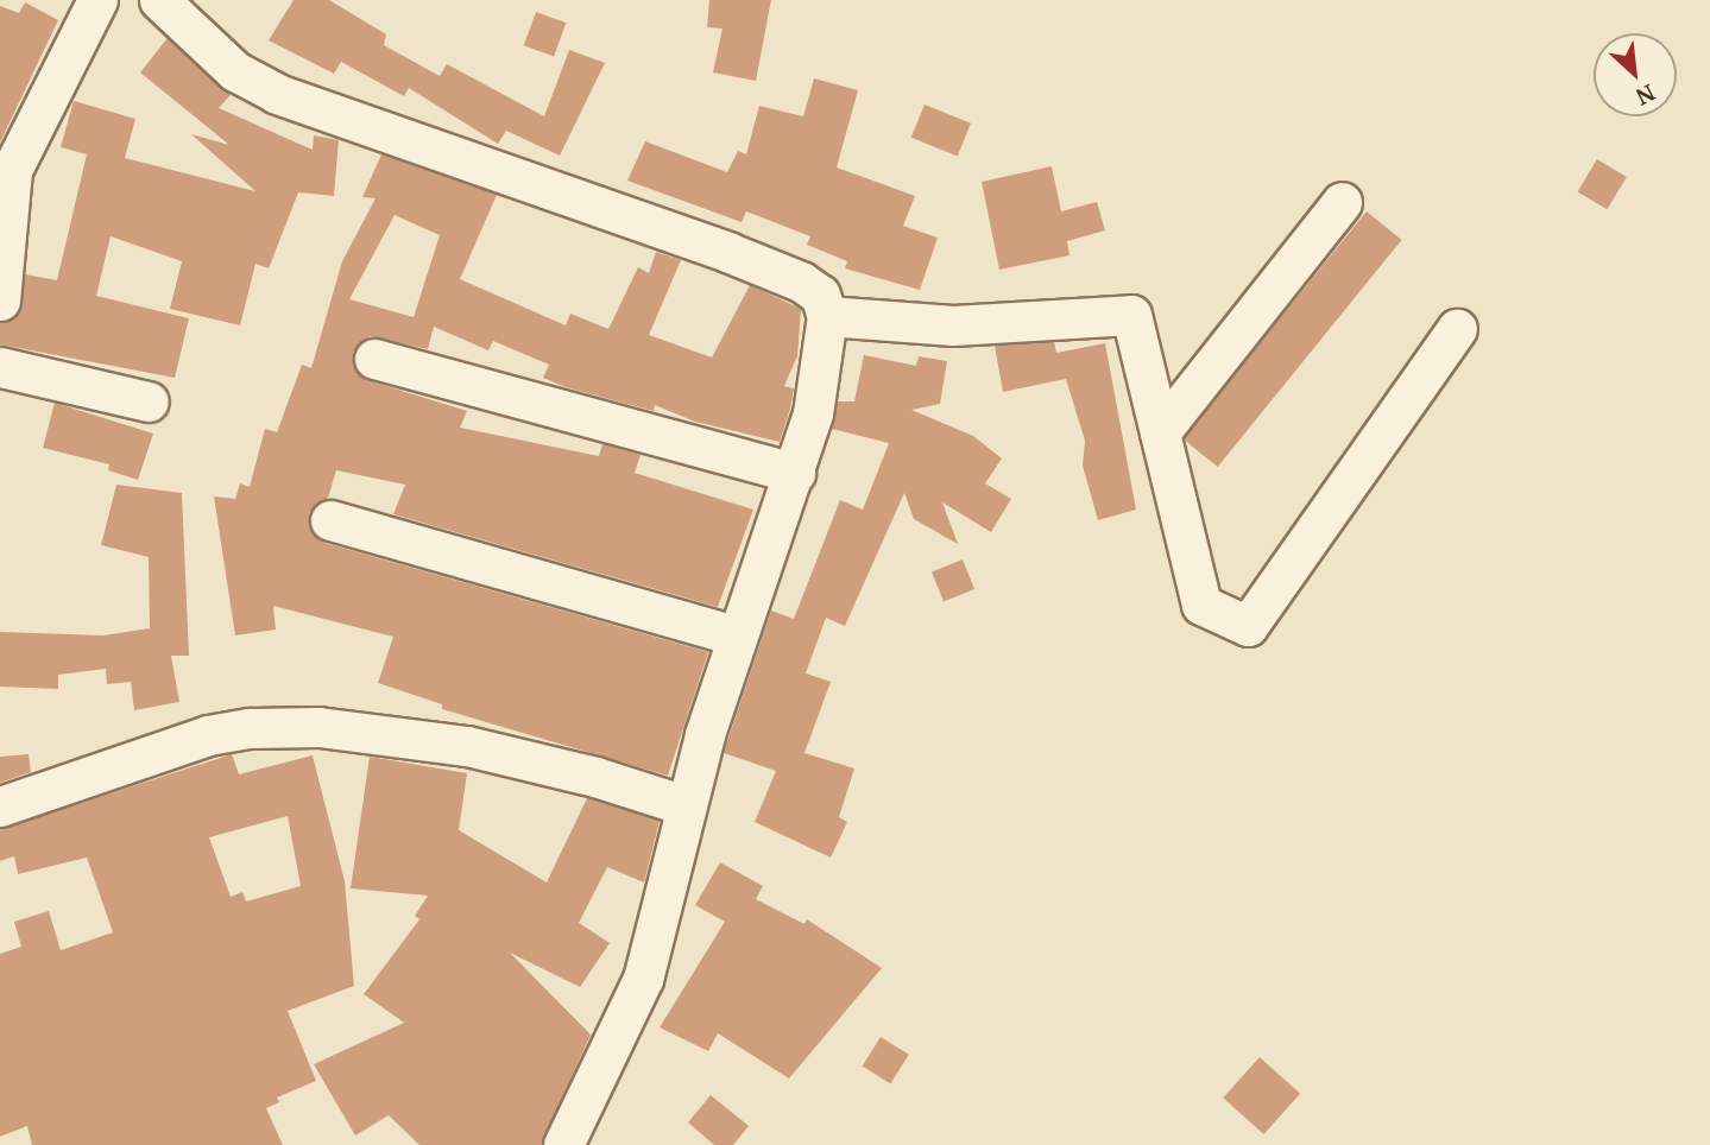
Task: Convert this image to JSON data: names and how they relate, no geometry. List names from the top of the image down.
{
  "north": "bottom right"
}
